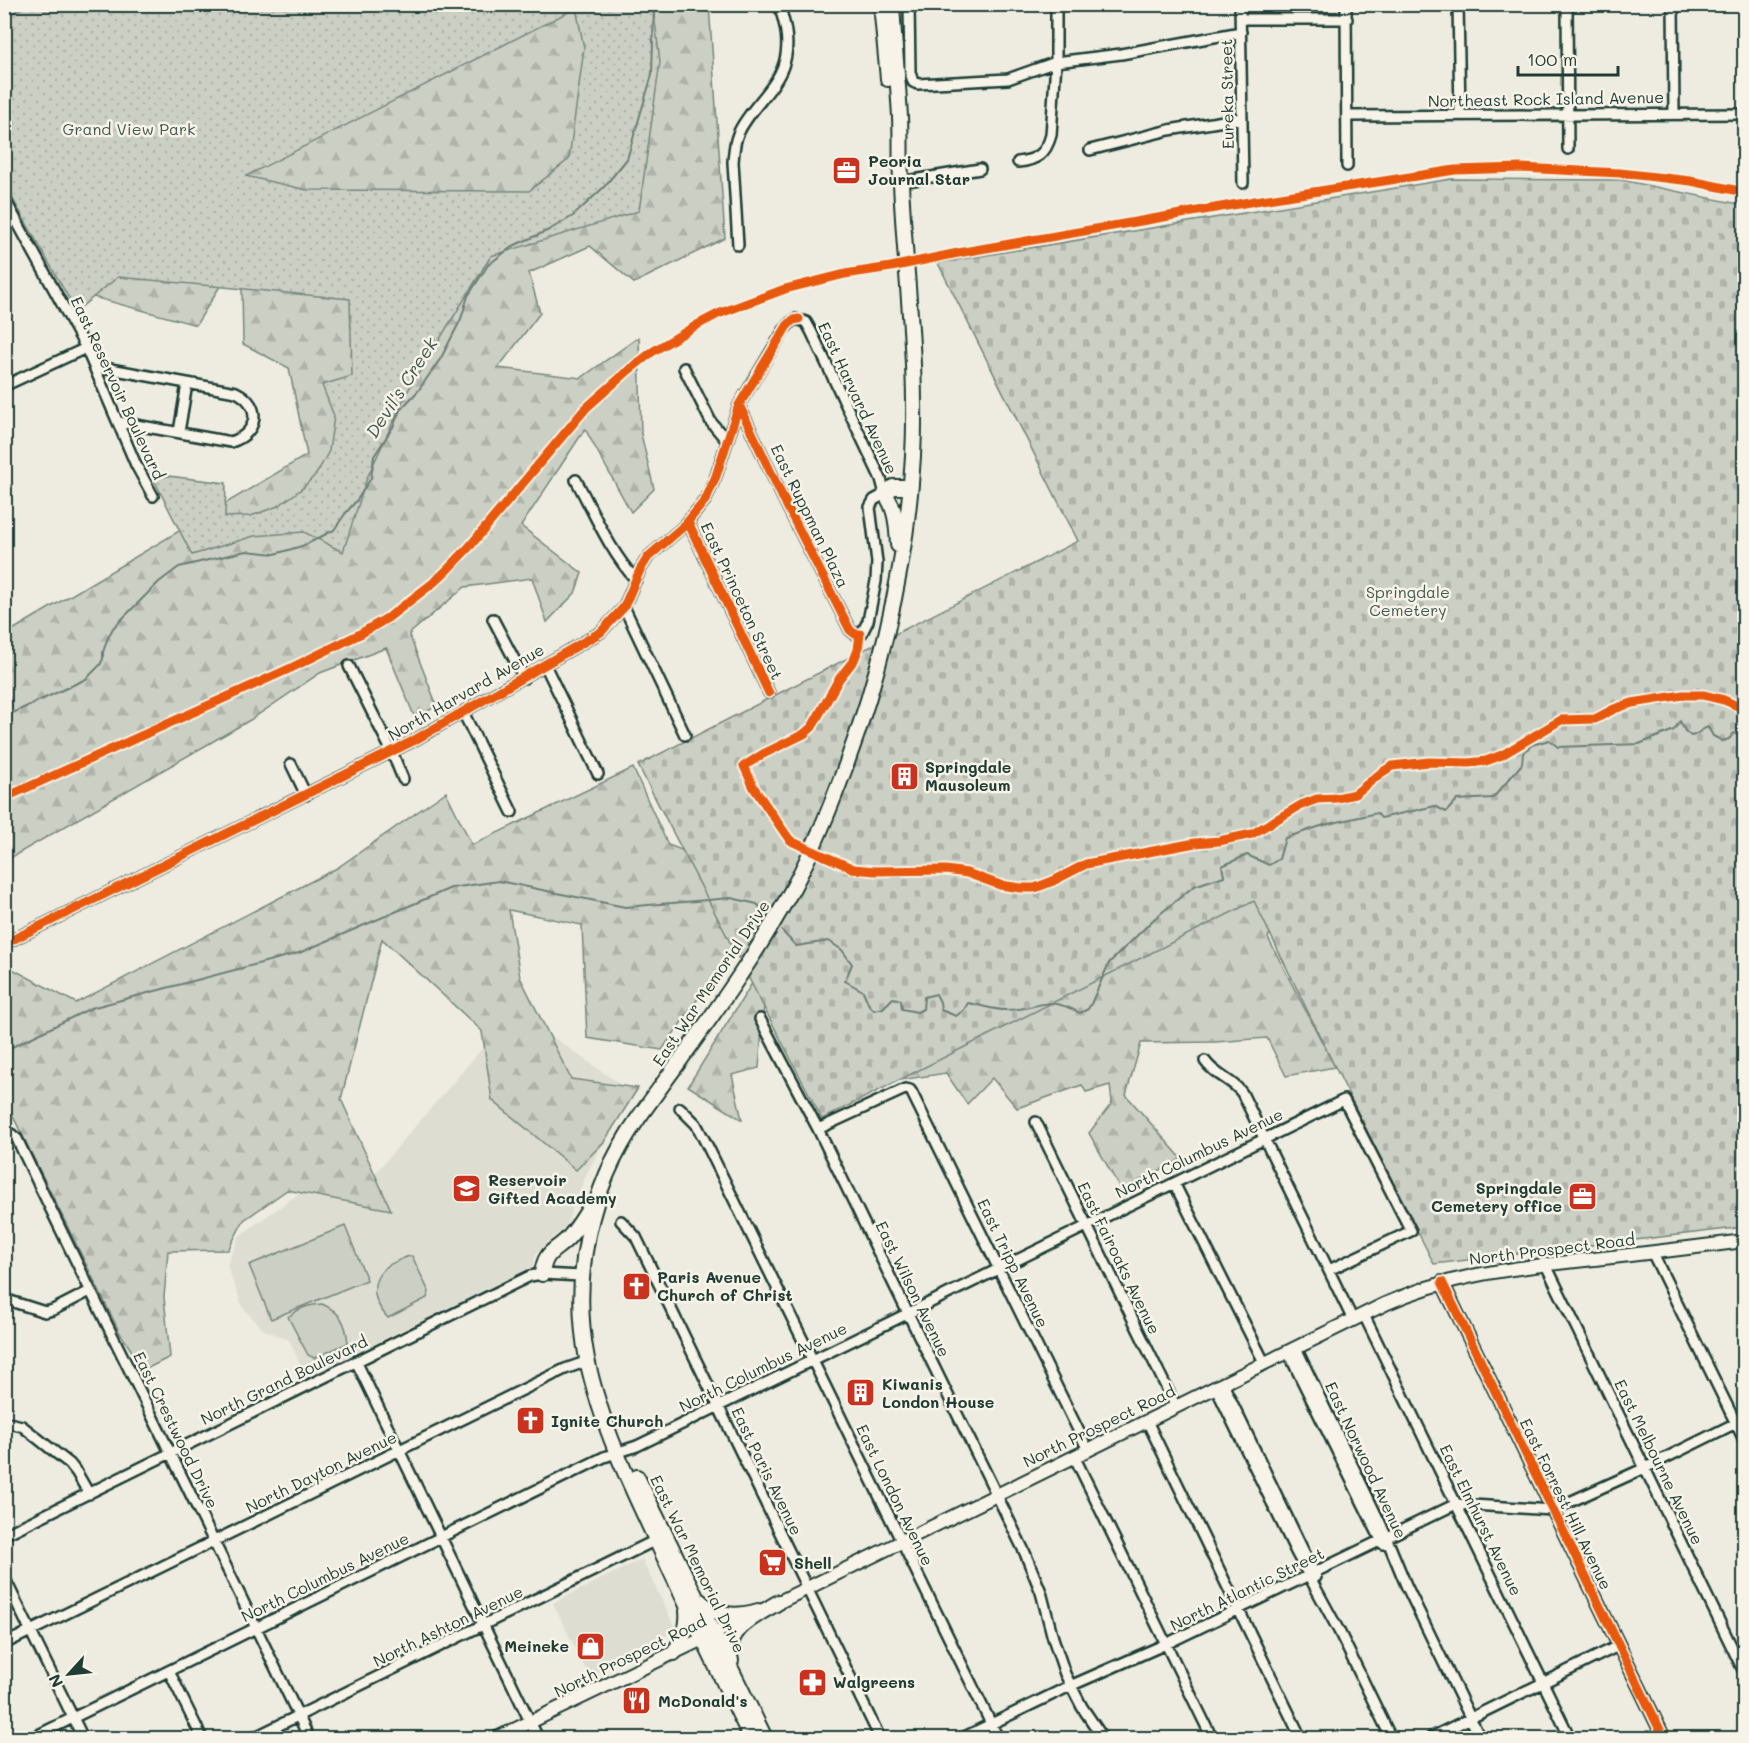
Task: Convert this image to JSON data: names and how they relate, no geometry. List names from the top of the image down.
{
  "streets": {
    "highway": ["East War Memorial Drive"],
    "main road": ["North Prospect Road", "East Forrest Hill Avenue"],
    "street": [
      "Eureka Street",
      "Northeast Rock Island Avenue",
      "East Reservoir Boulevard",
      "East Harvard Avenue",
      "East Ruppman Plaza",
      "East Princeton Street",
      "North Harvard Avenue",
      "North Columbus Avenue",
      "East Fairoaks Avenue",
      "East Tripp Avenue",
      "East Wilson Avenue",
      "North Grand Boulevard",
      "East Crestwood Drive",
      "East Norwood Avenue",
      "East Melbourne Avenue",
      "East Paris Avenue",
      "North Dayton Avenue",
      "East London Avenue",
      "East Elmhurst Avenue",
      "North Atlantic Street",
      "North Ashton Avenue"
    ]
  },
  "crossings": [
    ["East Harvard Avenue", "East Ruppman Plaza"],
    ["East Harvard Avenue", "North Harvard Avenue"],
    ["East Ruppman Plaza", "North Harvard Avenue"],
    ["East Princeton Street", "North Harvard Avenue"],
    ["East War Memorial Drive", "North Columbus Avenue"],
    ["East War Memorial Drive", "North Prospect Road"],
    ["East War Memorial Drive", "North Grand Boulevard"],
    ["East War Memorial Drive", "North Dayton Avenue"],
    ["East War Memorial Drive", "North Ashton Avenue"],
    ["North Columbus Avenue", "East Fairoaks Avenue"],
    ["North Columbus Avenue", "East Tripp Avenue"],
    ["North Columbus Avenue", "East Wilson Avenue"],
    ["North Columbus Avenue", "East Crestwood Drive"],
    ["North Columbus Avenue", "East Paris Avenue"],
    ["North Columbus Avenue", "East London Avenue"],
    ["North Columbus Avenue", "East Elmhurst Avenue"],
    ["North Prospect Road", "East Fairoaks Avenue"],
    ["North Prospect Road", "East Tripp Avenue"],
    ["North Prospect Road", "East Wilson Avenue"],
    ["North Prospect Road", "East Norwood Avenue"],
    ["North Prospect Road", "East Melbourne Avenue"],
    ["North Prospect Road", "East Paris Avenue"],
    ["North Prospect Road", "East London Avenue"],
    ["North Prospect Road", "East Forrest Hill Avenue"],
    ["North Prospect Road", "East Elmhurst Avenue"],
    ["East Tripp Avenue", "East Wilson Avenue"],
    ["East Wilson Avenue", "North Atlantic Street"],
    ["North Grand Boulevard", "East Crestwood Drive"],
    ["East Crestwood Drive", "North Dayton Avenue"],
    ["East Crestwood Drive", "North Ashton Avenue"],
    ["East Norwood Avenue", "North Atlantic Street"],
    ["East London Avenue", "North Atlantic Street"],
    ["East Forrest Hill Avenue", "North Atlantic Street"],
    ["East Elmhurst Avenue", "North Atlantic Street"]
  ],
  "water": ["Devil's Creek"],
  "parks": ["Grand View Park", "Springdale Cemetery"],
  "places": {
    "office": ["Peoria Journal Star", "Springdale Cemetery office"],
    "building": ["Springdale Mausoleum", "Kiwanis London House"],
    "school or university": ["Reservoir Gifted Academy"],
    "church": ["Paris Avenue Church of Christ", "Ignite Church"],
    "supermarket": ["Shell"],
    "shop": ["Meineke"],
    "pharmacy": ["Walgreens"],
    "restaurant": ["McDonald's"]
  },
  "scale_bar": "100 m",
  "north": "bottom left"
}
